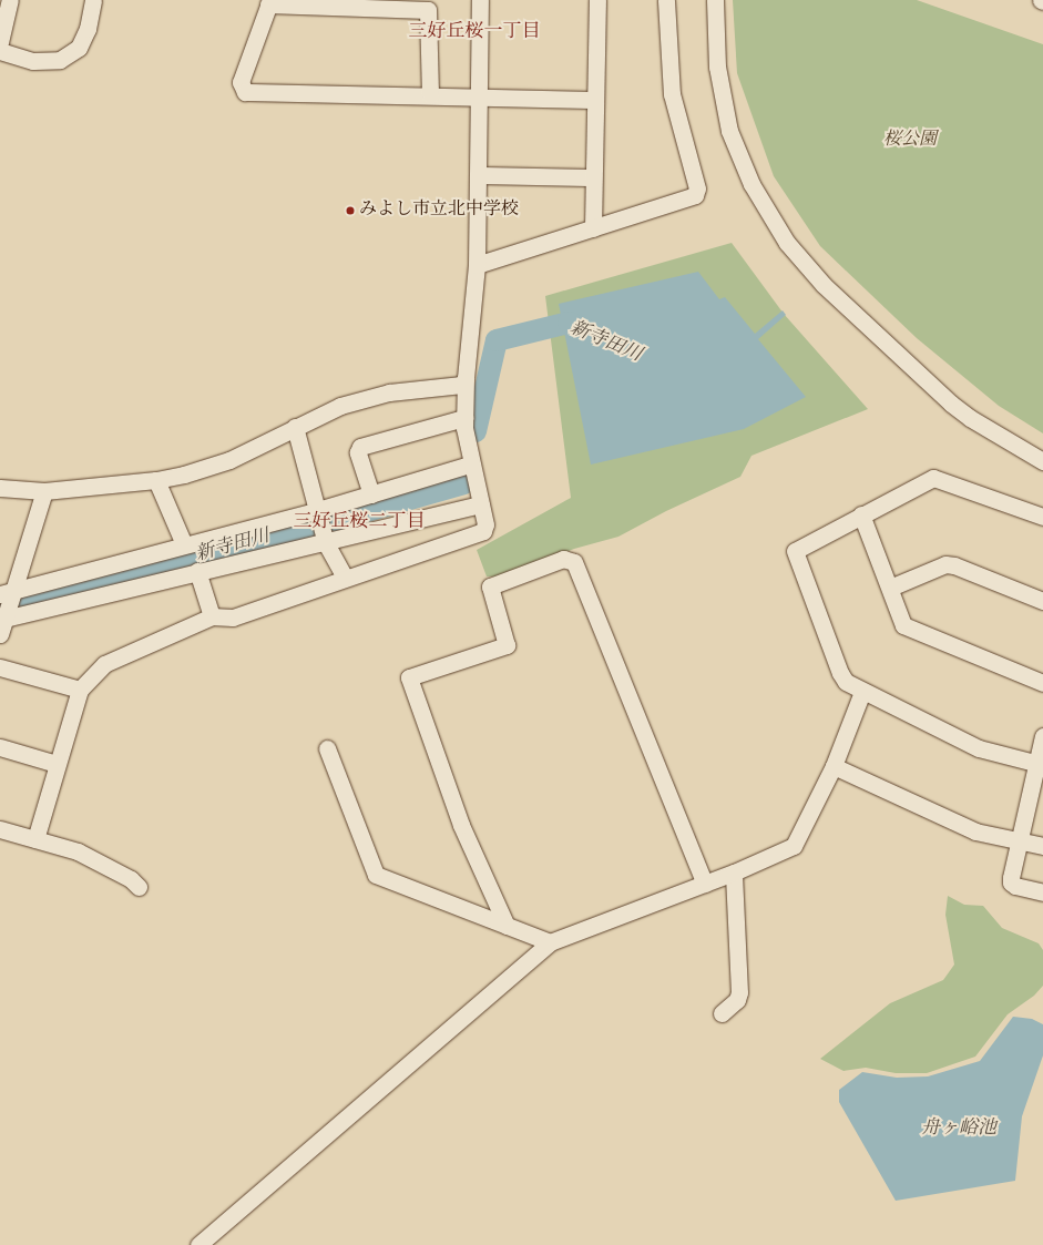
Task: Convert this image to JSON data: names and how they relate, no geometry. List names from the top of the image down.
{
  "districts": ["三好丘桜一丁目", "三好丘桜二丁目"],
  "water": ["新寺田川", "舟ヶ峪池"],
  "parks": ["桜公園"],
  "places": ["みよし市立北中学校"]
}
